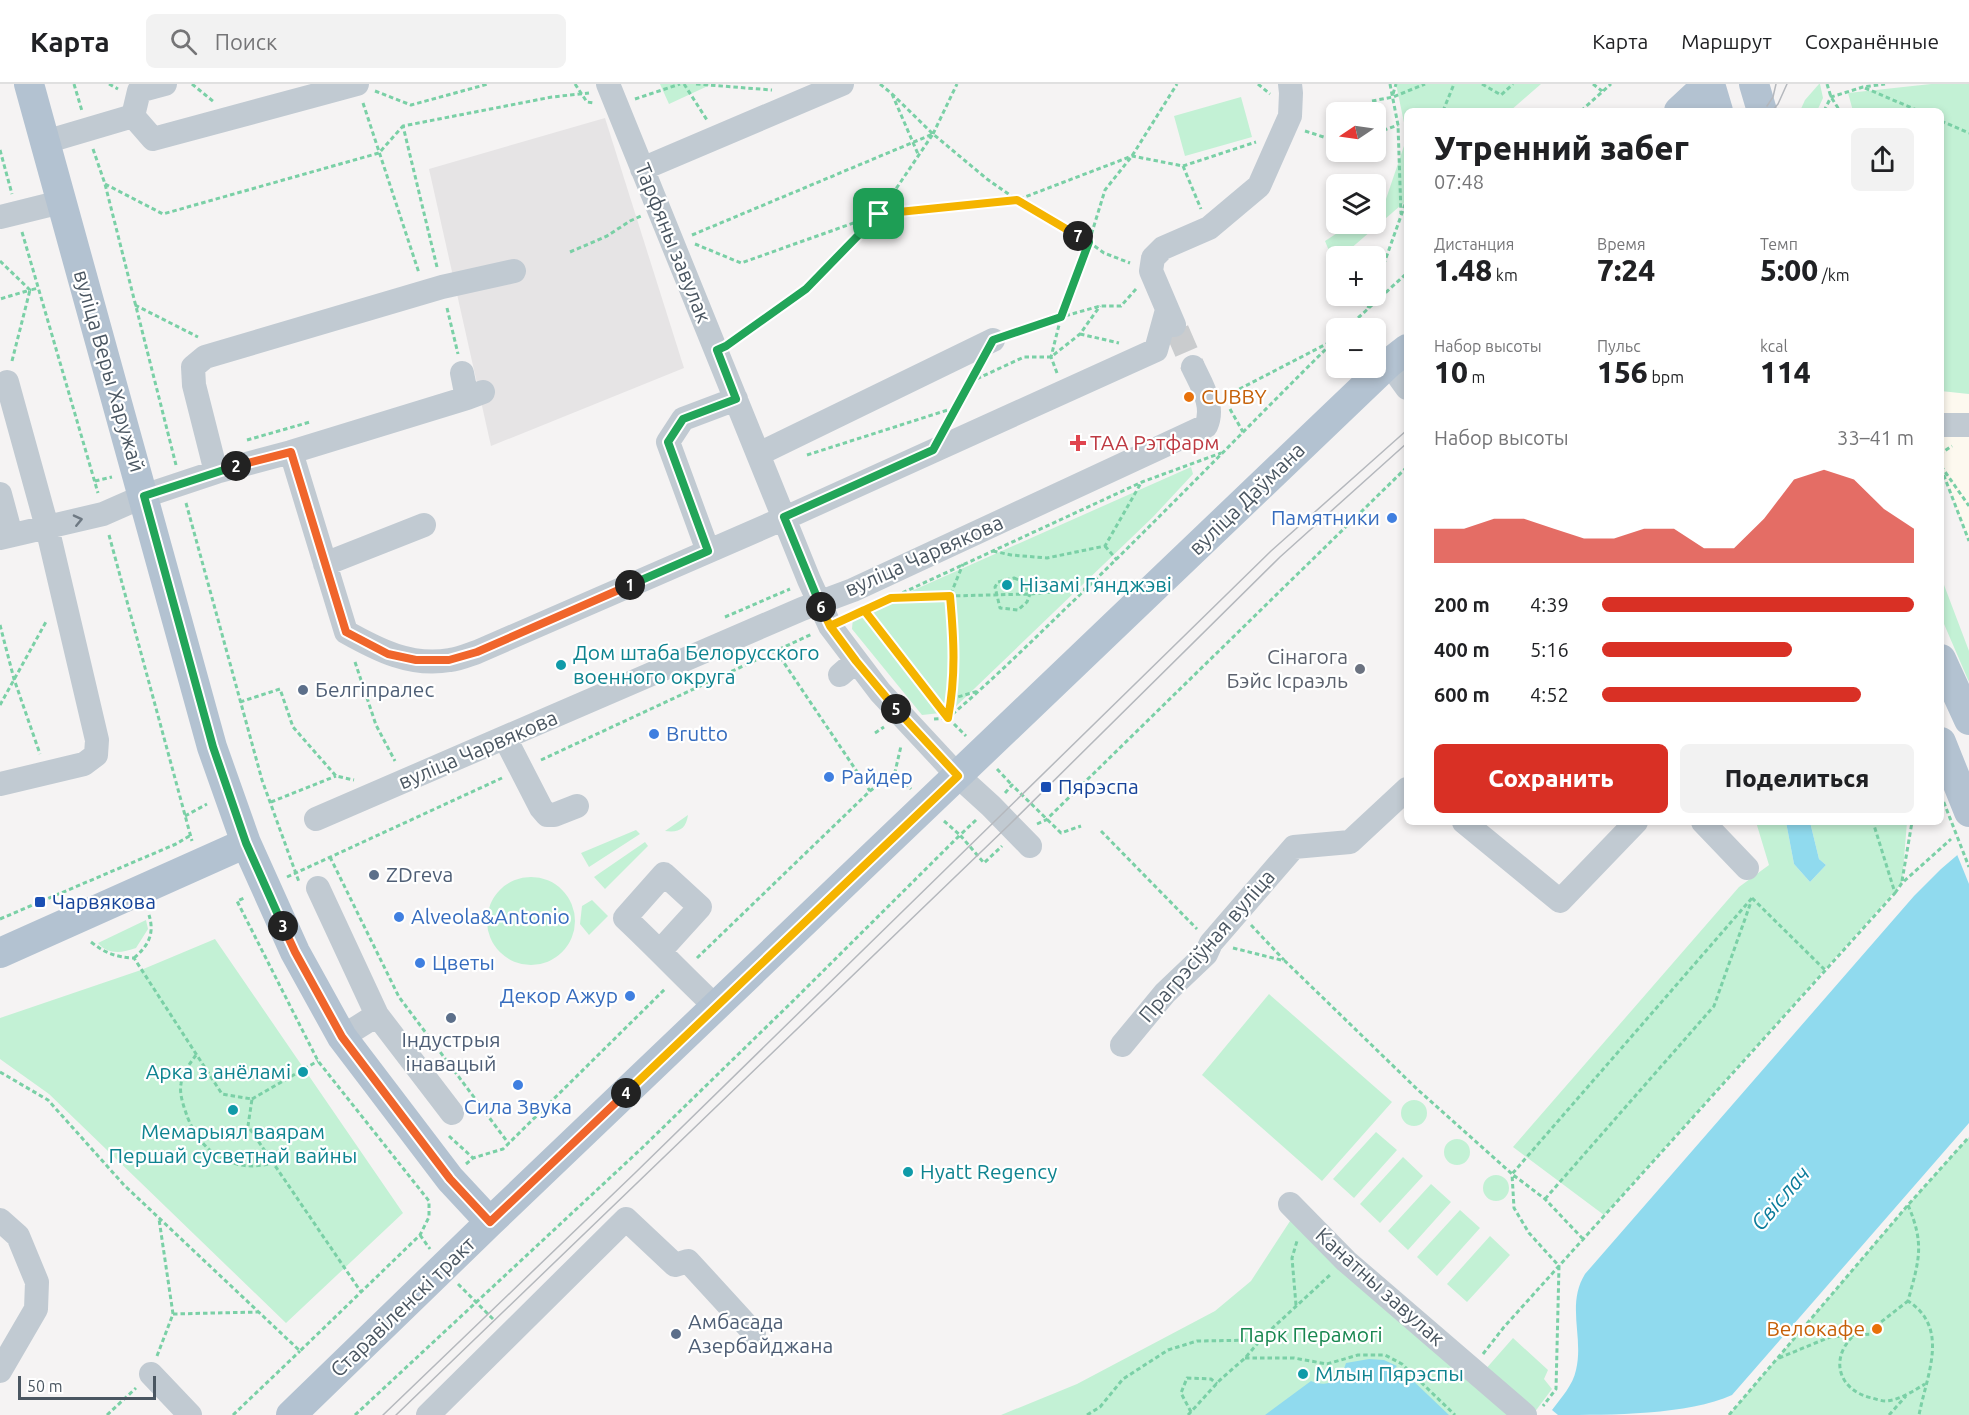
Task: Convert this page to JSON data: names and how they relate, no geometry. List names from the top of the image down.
{
  "streets": {
    "main road": ["вуліца Веры Харужай", "вуліца Даўмана", "Старавіленскі тракт"],
    "street": [
      "Тарфяны завулак",
      "вуліца Чарвякова",
      "Прагрэсіўная вуліца",
      "Канатны завулак"
    ]
  },
  "crossings": [
    ["Тарфяны завулак", "вуліца Даўмана"],
    ["Тарфяны завулак", "вуліца Чарвякова"],
    ["Тарфяны завулак", "Старавіленскі тракт"],
    ["вуліца Веры Харужай", "Старавіленскі тракт"],
    ["вуліца Даўмана", "Старавіленскі тракт"]
  ],
  "water": ["Свіслач"],
  "parks": ["Парк Перамогі"],
  "places": {
    "other": [
      "CUBBY",
      "Памятники",
      "Нізамі Гянджэві",
      "Дом штаба Белорусского военного округа",
      "Сінагога Бэйс Ісраэль",
      "Белгіпралес",
      "Brutto",
      "Райдер",
      "ZDreva",
      "Alveola&Antonio",
      "Цветы",
      "Декор Ажур",
      "Індустрыя інавацый",
      "Арка з анёламі",
      "Сила Звука",
      "Мемарыял ваярам Першай сусветнай вайны",
      "Hyatt Regency",
      "Велокафе",
      "Амбасада Азербайджана",
      "Млын Пярэспы"
    ],
    "health": ["ТАА Рэтфарм"],
    "transit": ["Пярэспа", "Чарвякова"]
  },
  "scale_bar": "50 m",
  "north": "left",
  "page": {
    "header": "Карта",
    "search": "Поиск",
    "nav": ["Карта", "Маршрут", "Сохранённые"],
    "map_buttons": ["+", "−"],
    "heading": ["Утренний забег", "07:48"],
    "stats": [
      ["Дистанция", "1.48 km"],
      ["Время", "7:24"],
      ["Темп", "5:00 /km"],
      ["Набор высоты", "10 m"],
      ["Пульс", "156 bpm"],
      ["kcal", "114"]
    ],
    "pins": [
      "7",
      "2",
      "1",
      "6",
      "5",
      "3",
      "4"
    ],
    "chart": ["Набор высоты", "33–41 m"],
    "list": [
      {
        "name": "200 m",
        "note": "4:39"
      },
      {
        "name": "400 m",
        "note": "5:16"
      },
      {
        "name": "600 m",
        "note": "4:52"
      }
    ],
    "buttons": ["Сохранить", "Поделиться"],
    "scale": "50 m"
  }
}
